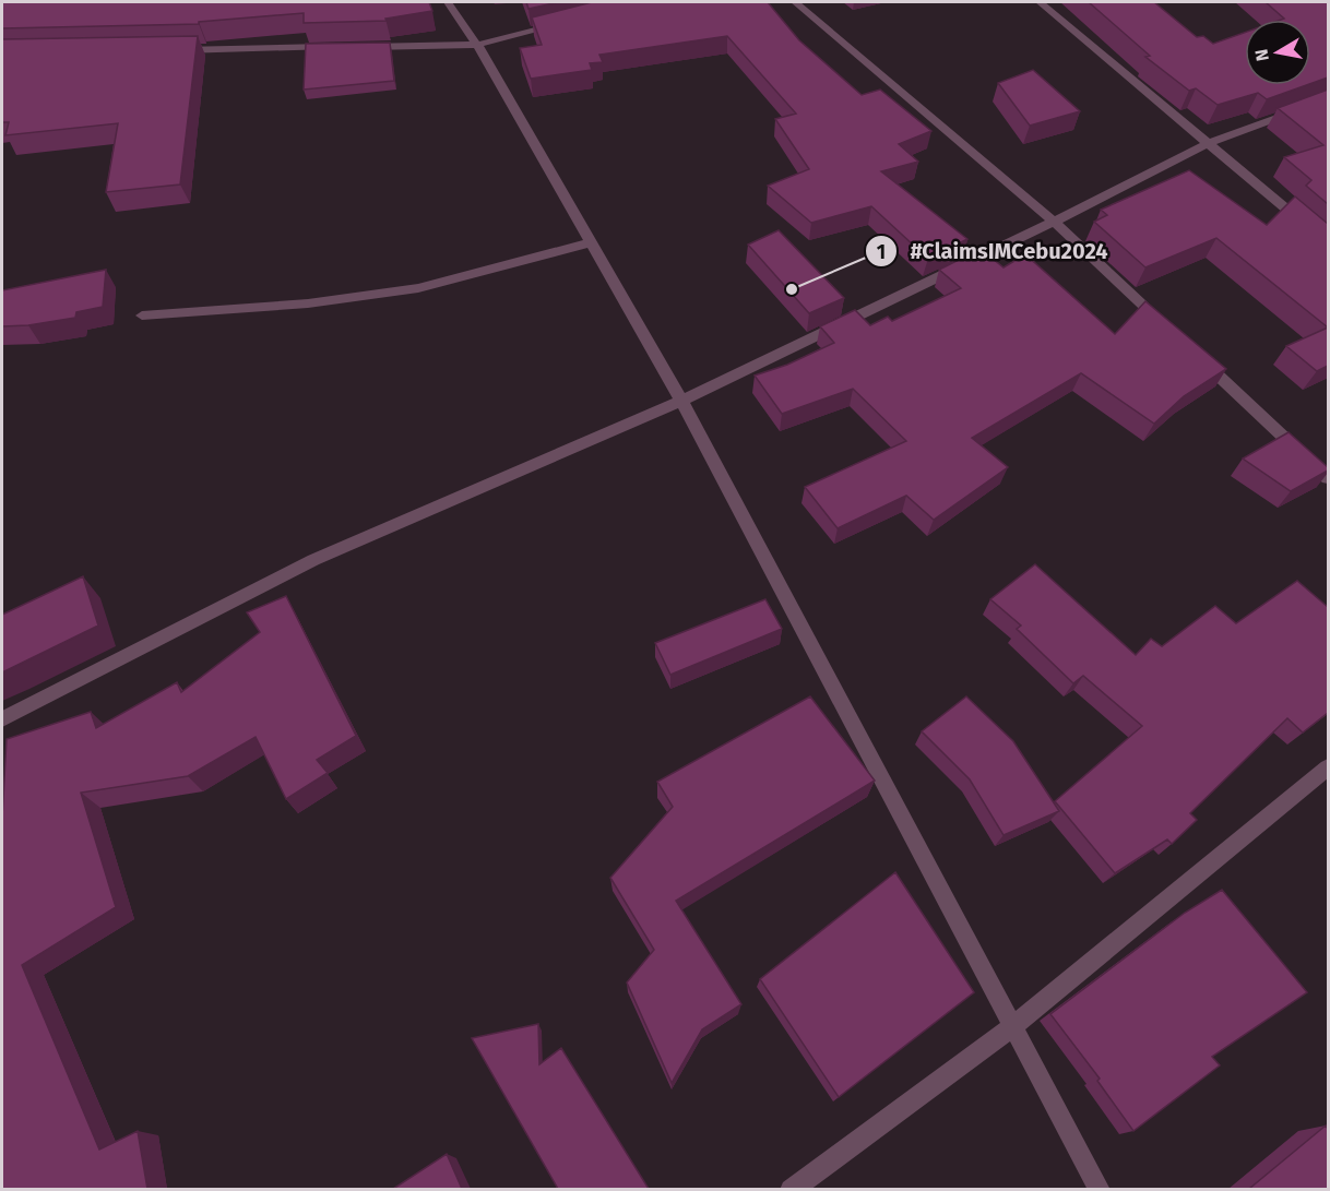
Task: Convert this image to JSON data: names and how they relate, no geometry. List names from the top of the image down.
{
  "places": ["#ClaimsIMCebu2024"],
  "north": "left"
}
